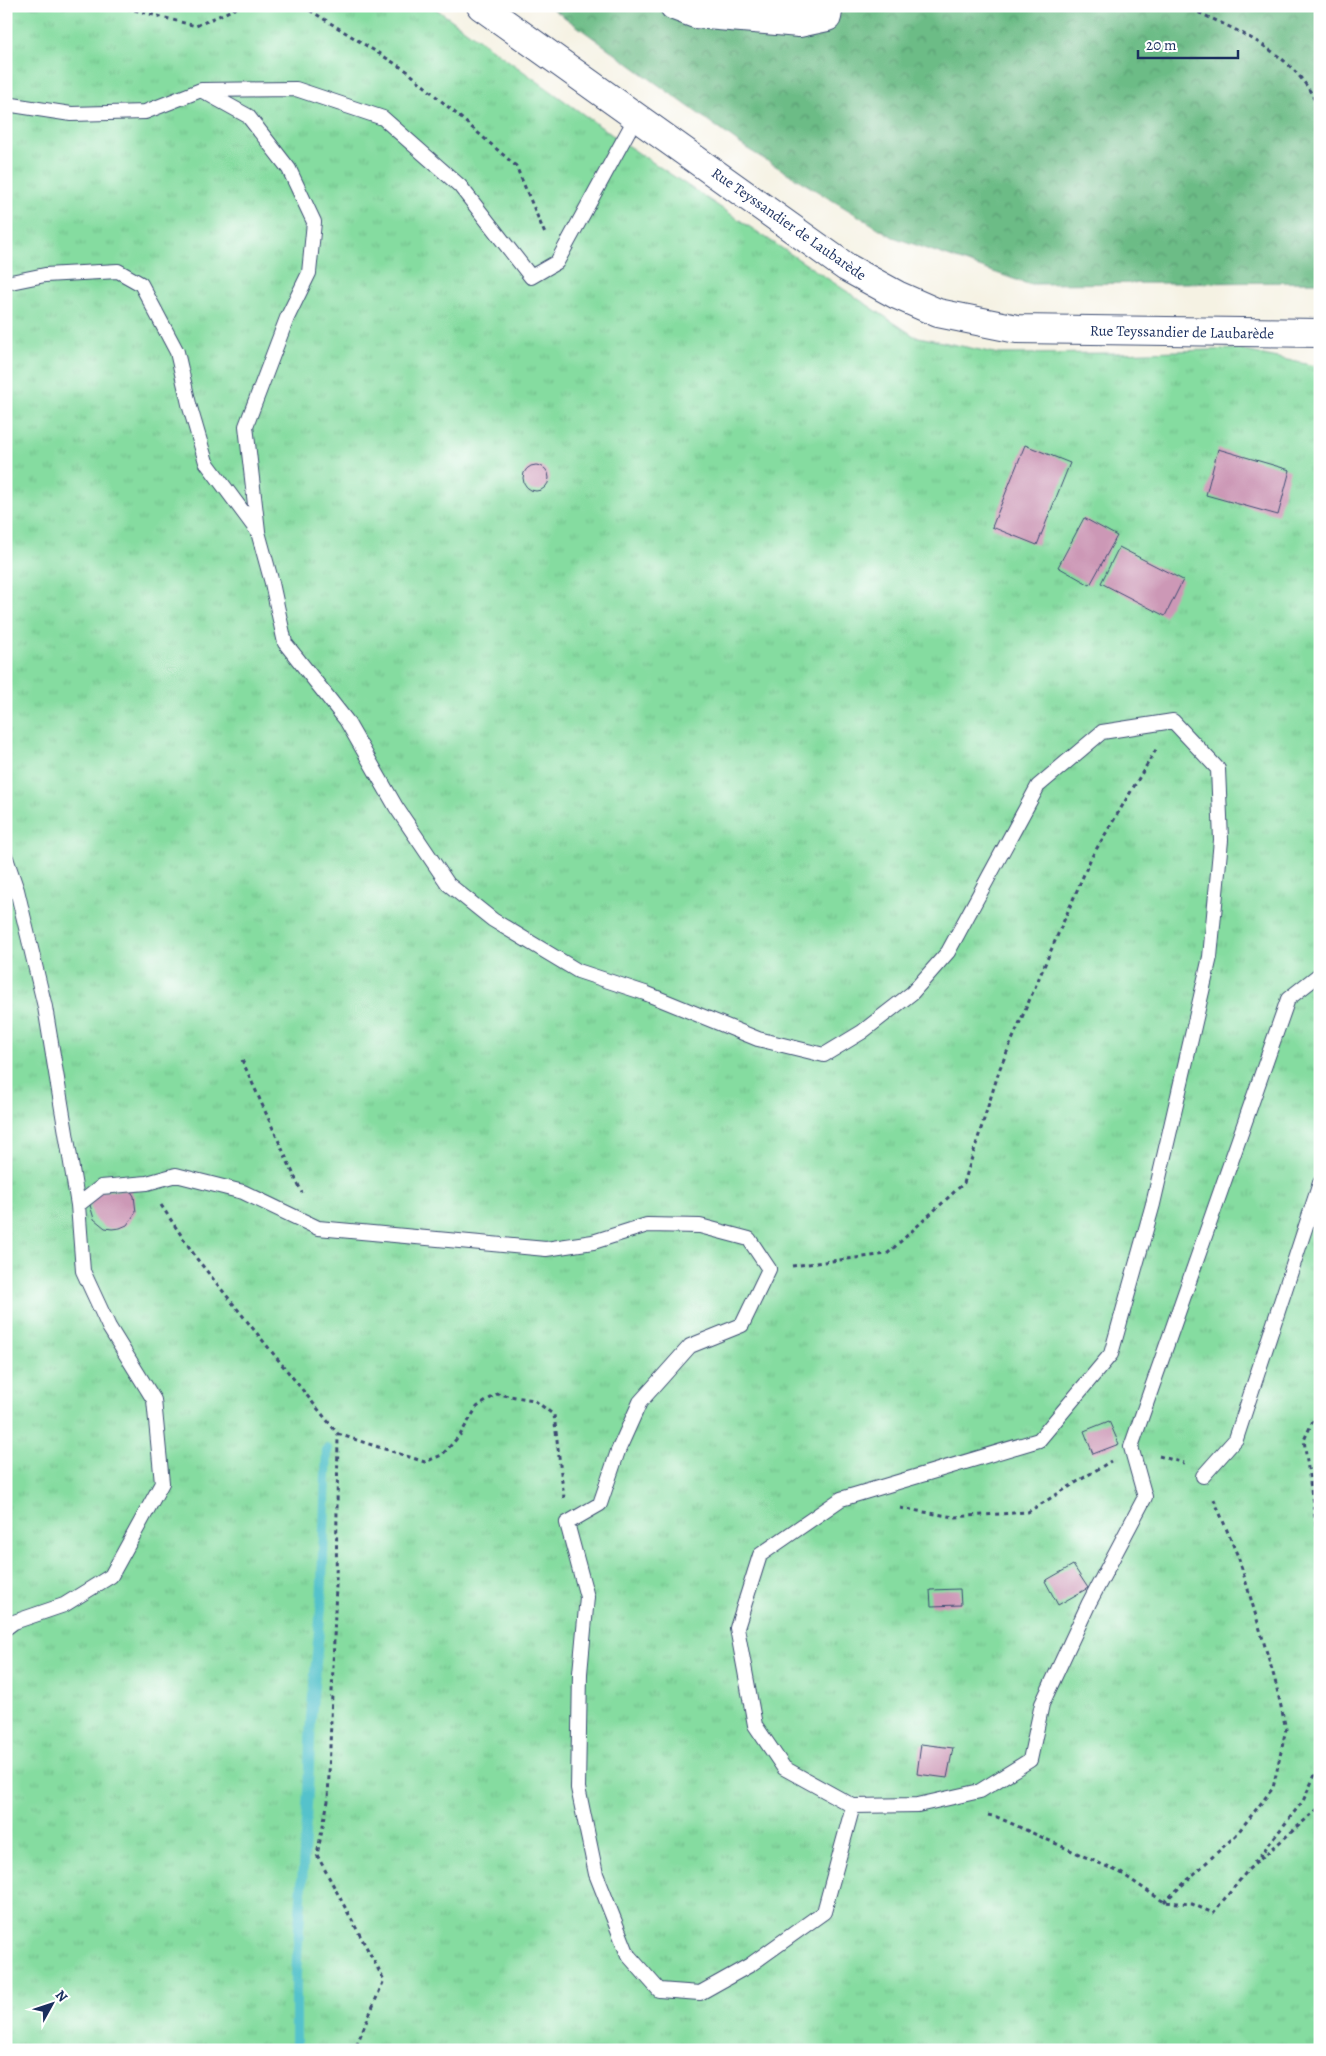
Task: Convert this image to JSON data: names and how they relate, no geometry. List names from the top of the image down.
{
  "streets": {
    "main road": ["Rue Teyssandier de Laubarède"]
  },
  "scale_bar": "20 m",
  "north": "top right"
}
